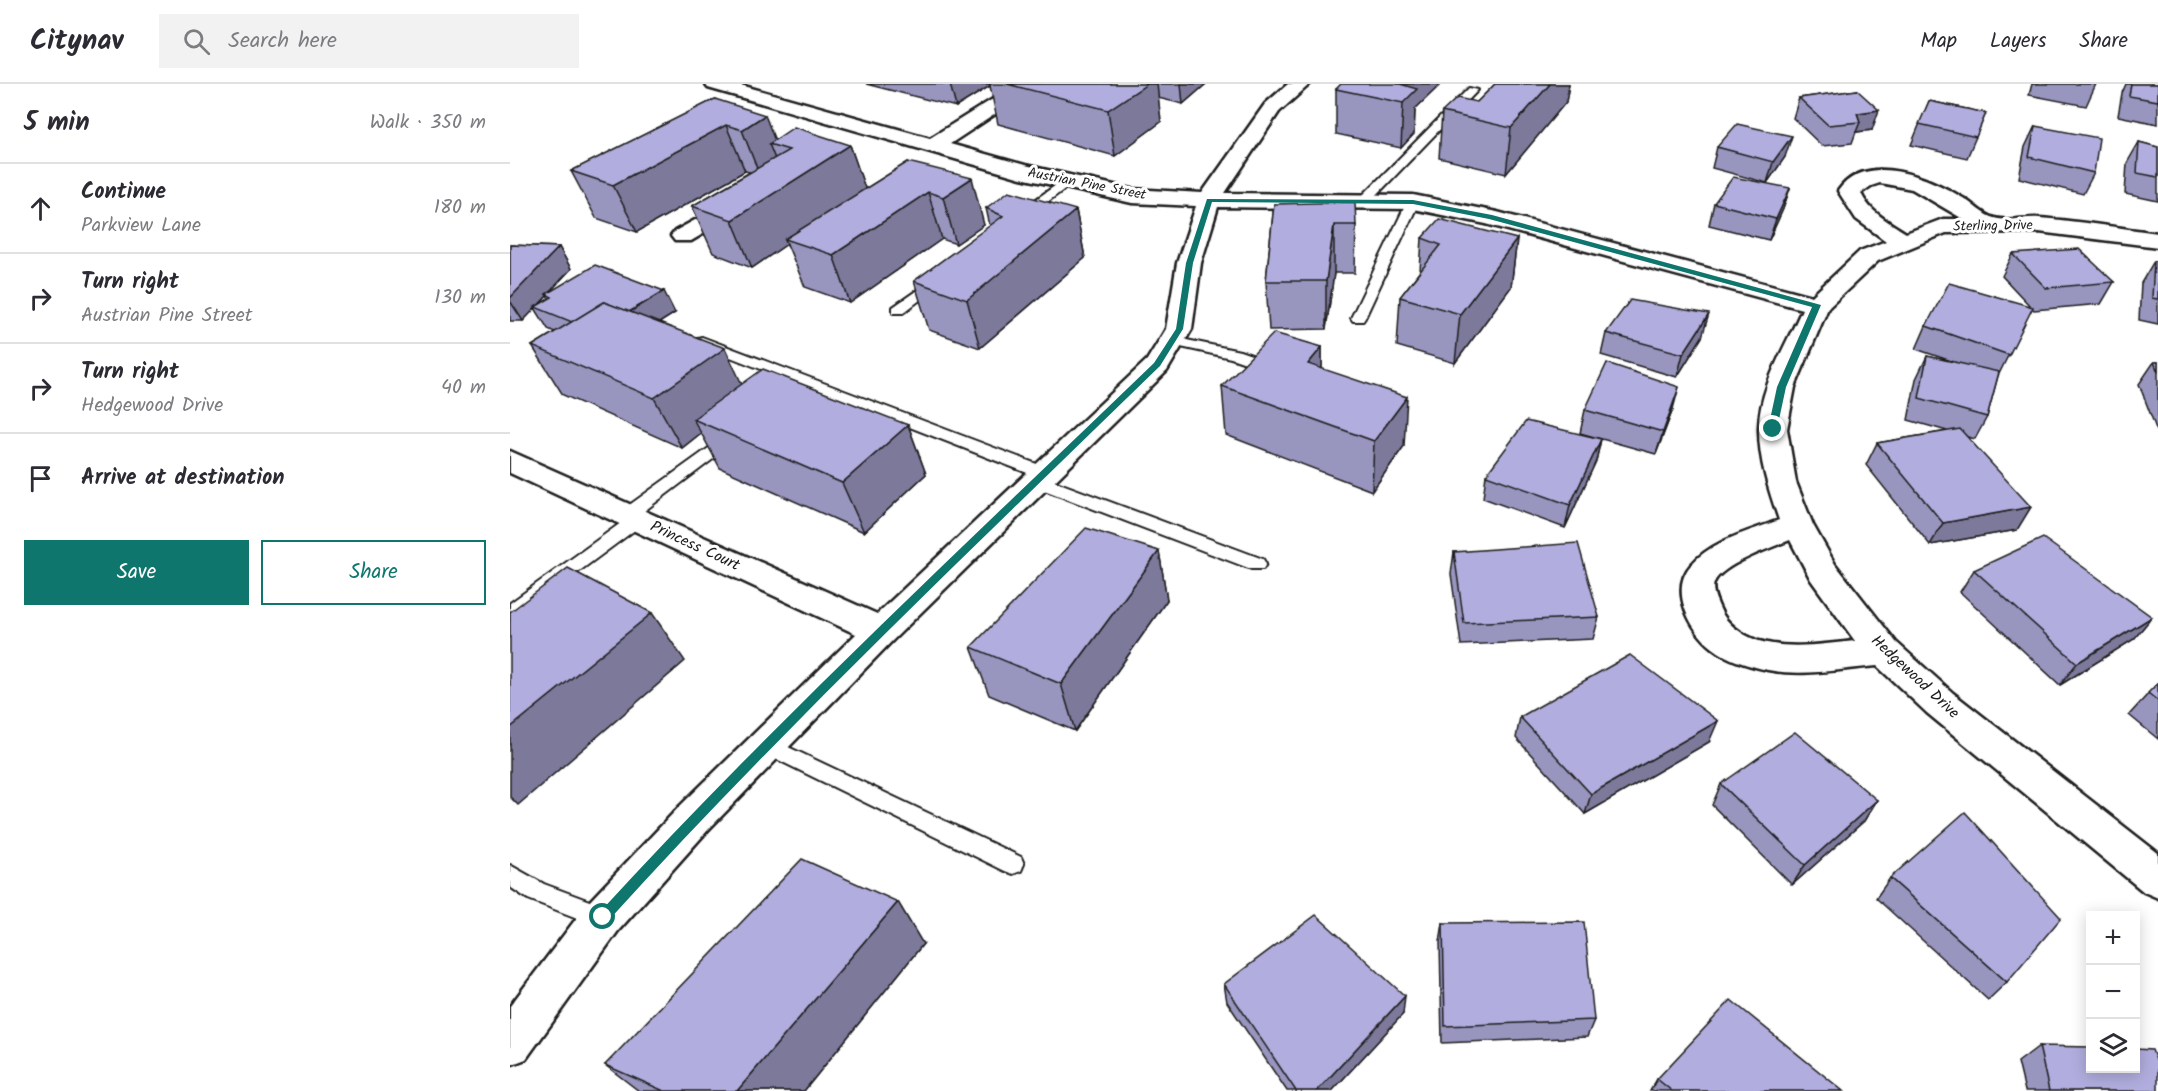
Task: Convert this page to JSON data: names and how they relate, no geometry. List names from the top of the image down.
{
  "streets": {
    "street": [
      "Austrian Pine Street",
      "Sterling Drive",
      "Princess Court",
      "Hedgewood Drive"
    ]
  },
  "crossings": [
    ["Austrian Pine Street", "Sterling Drive"],
    ["Austrian Pine Street", "Hedgewood Drive"],
    ["Sterling Drive", "Hedgewood Drive"]
  ],
  "page": {
    "header": "Citynav",
    "search": "Search here",
    "nav": ["Map", "Layers", "Share"],
    "heading": ["5 min", "Walk · 350 m"],
    "list": [
      ["Continue", "Parkview Lane", "180 m"],
      ["Turn right", "Austrian Pine Street", "130 m"],
      ["Turn right", "Hedgewood Drive", "40 m"],
      "Arrive at destination"
    ],
    "buttons": ["Save", "Share"],
    "map_buttons": ["+", "−"]
  }
}
